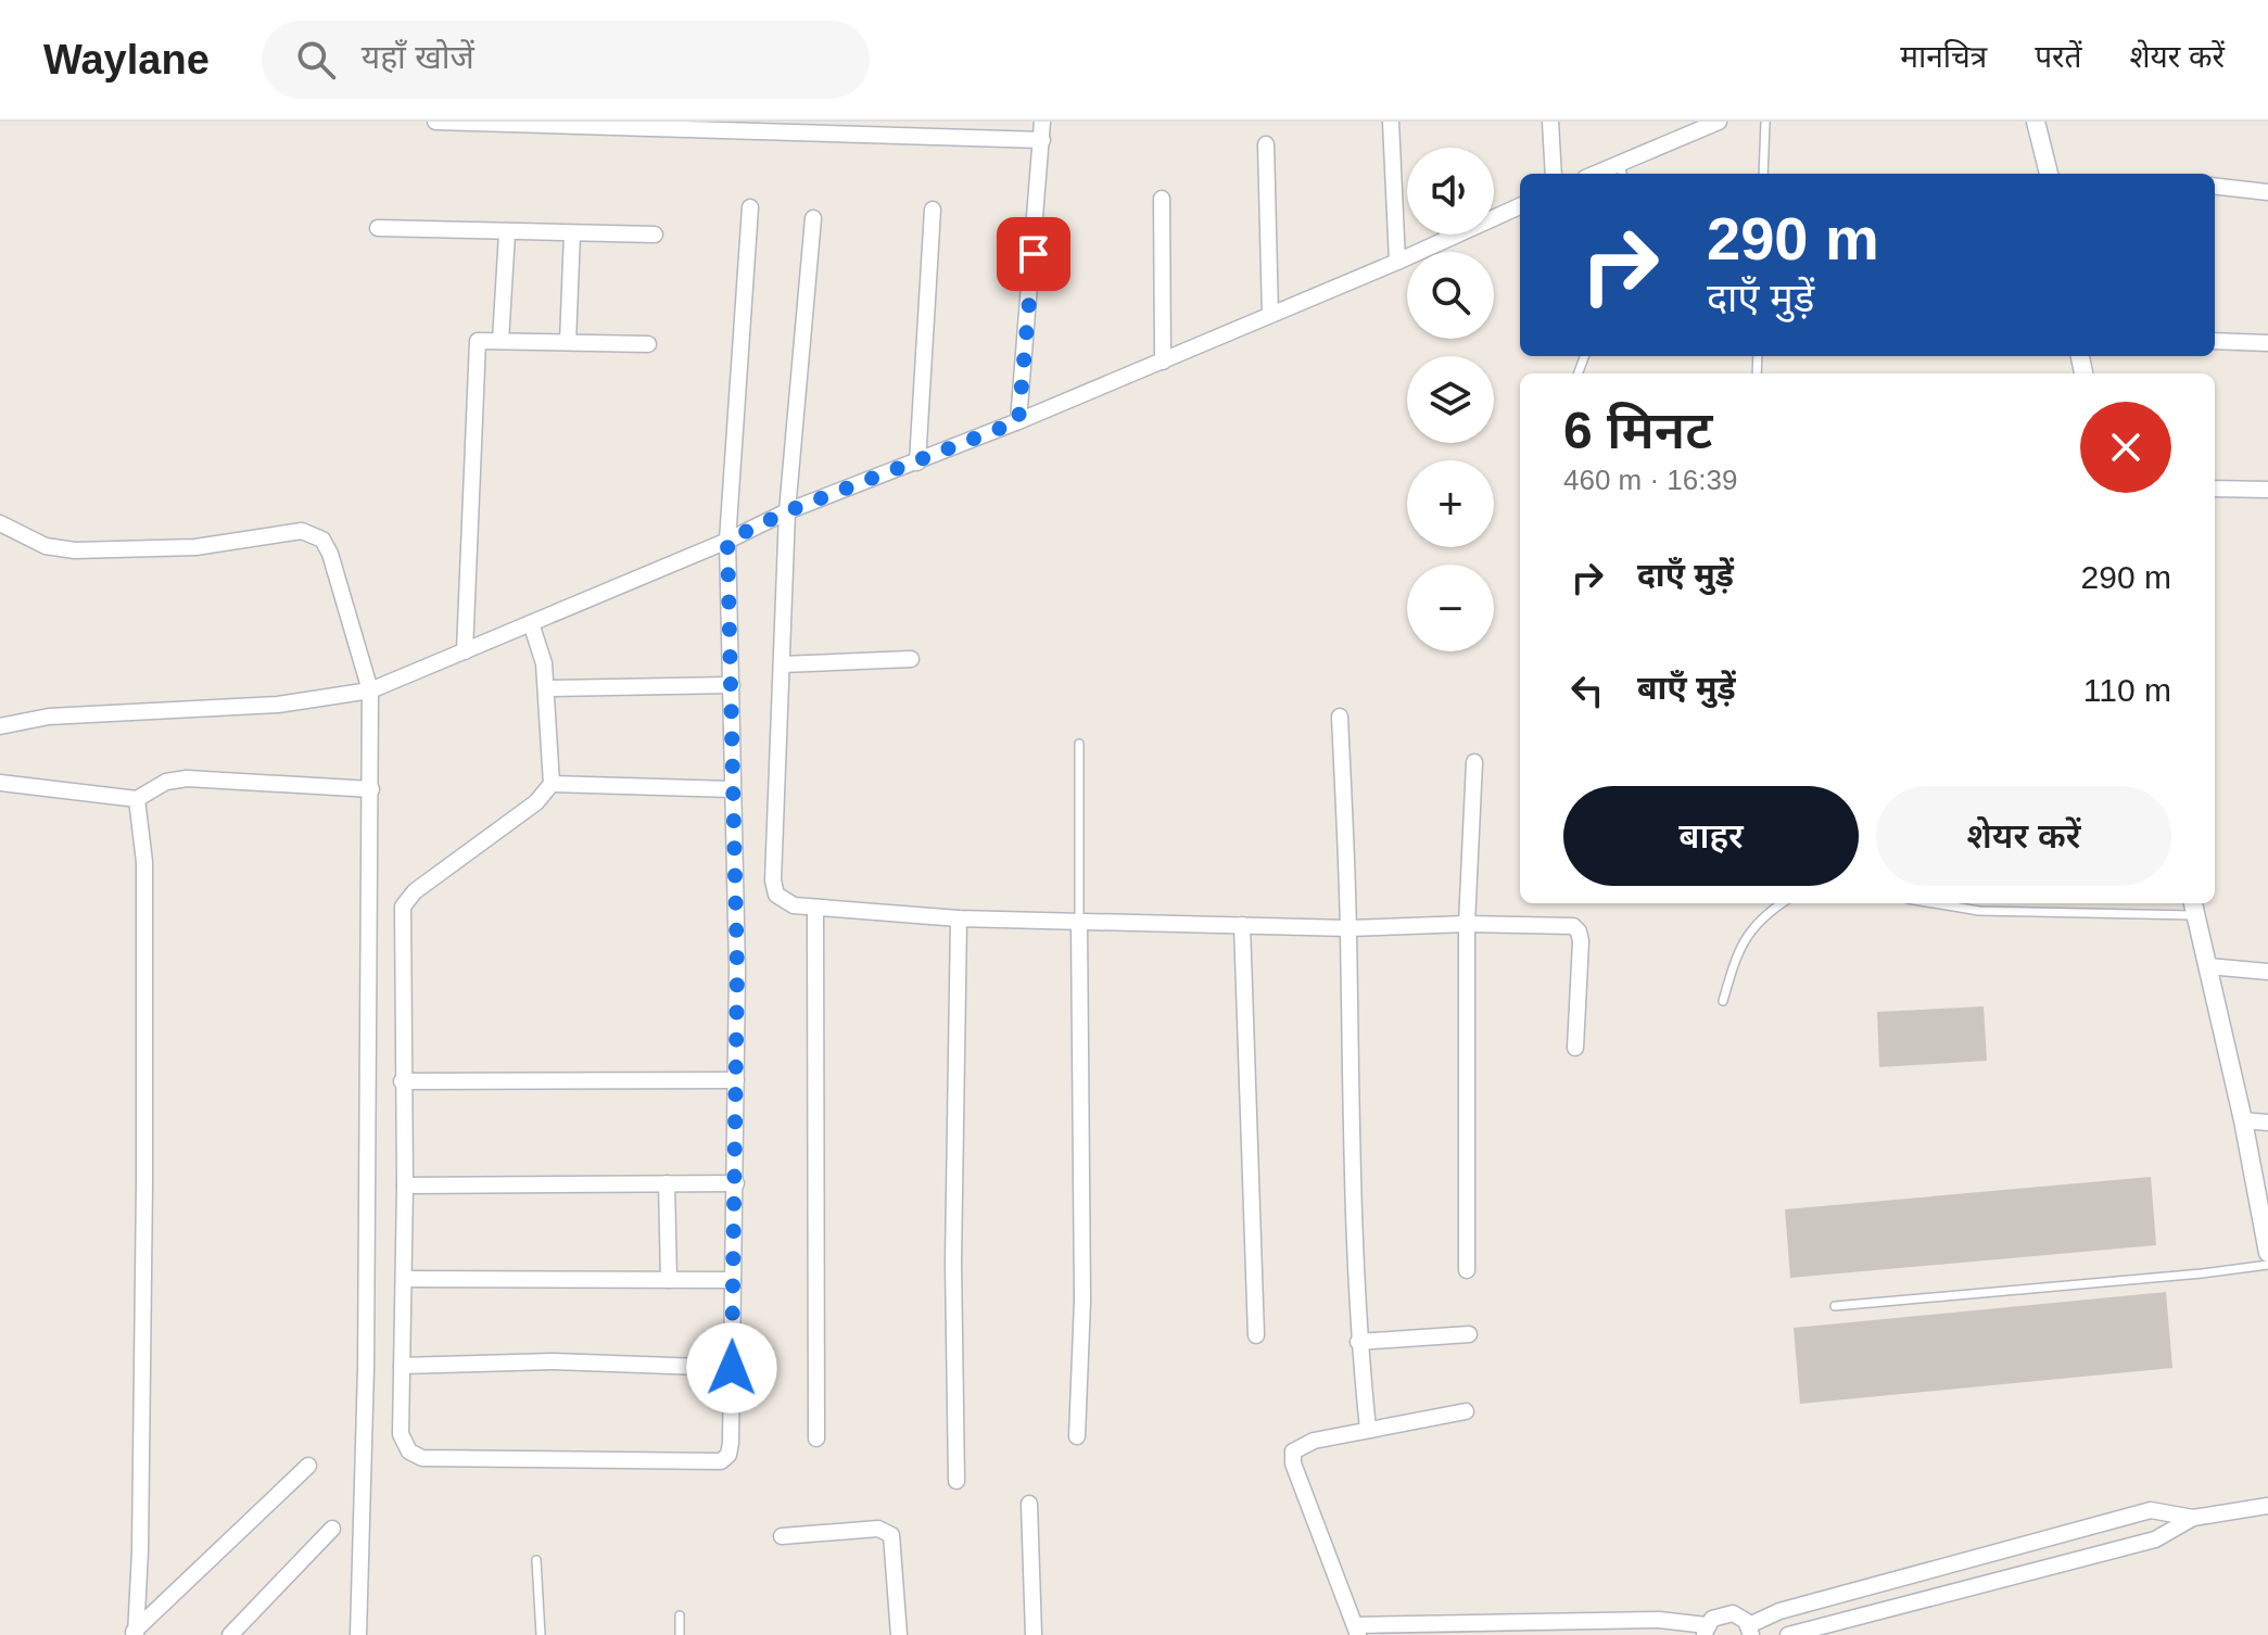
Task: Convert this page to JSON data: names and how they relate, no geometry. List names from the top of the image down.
{
  "page": {
    "header": "Waylane",
    "search": "यहाँ खोजें",
    "nav": ["मानचित्र", "परतें", "शेयर करें"],
    "map_buttons": ["+", "−"],
    "turn": ["290 m", "दाएँ मुड़ें"],
    "heading": ["6 मिनट", "460 m · 16:39"],
    "list": [
      {
        "name": "दाएँ मुड़ें",
        "value": "290 m"
      },
      {
        "name": "बाएँ मुड़ें",
        "value": "110 m"
      }
    ],
    "buttons": ["बाहर", "शेयर करें"]
  }
}
